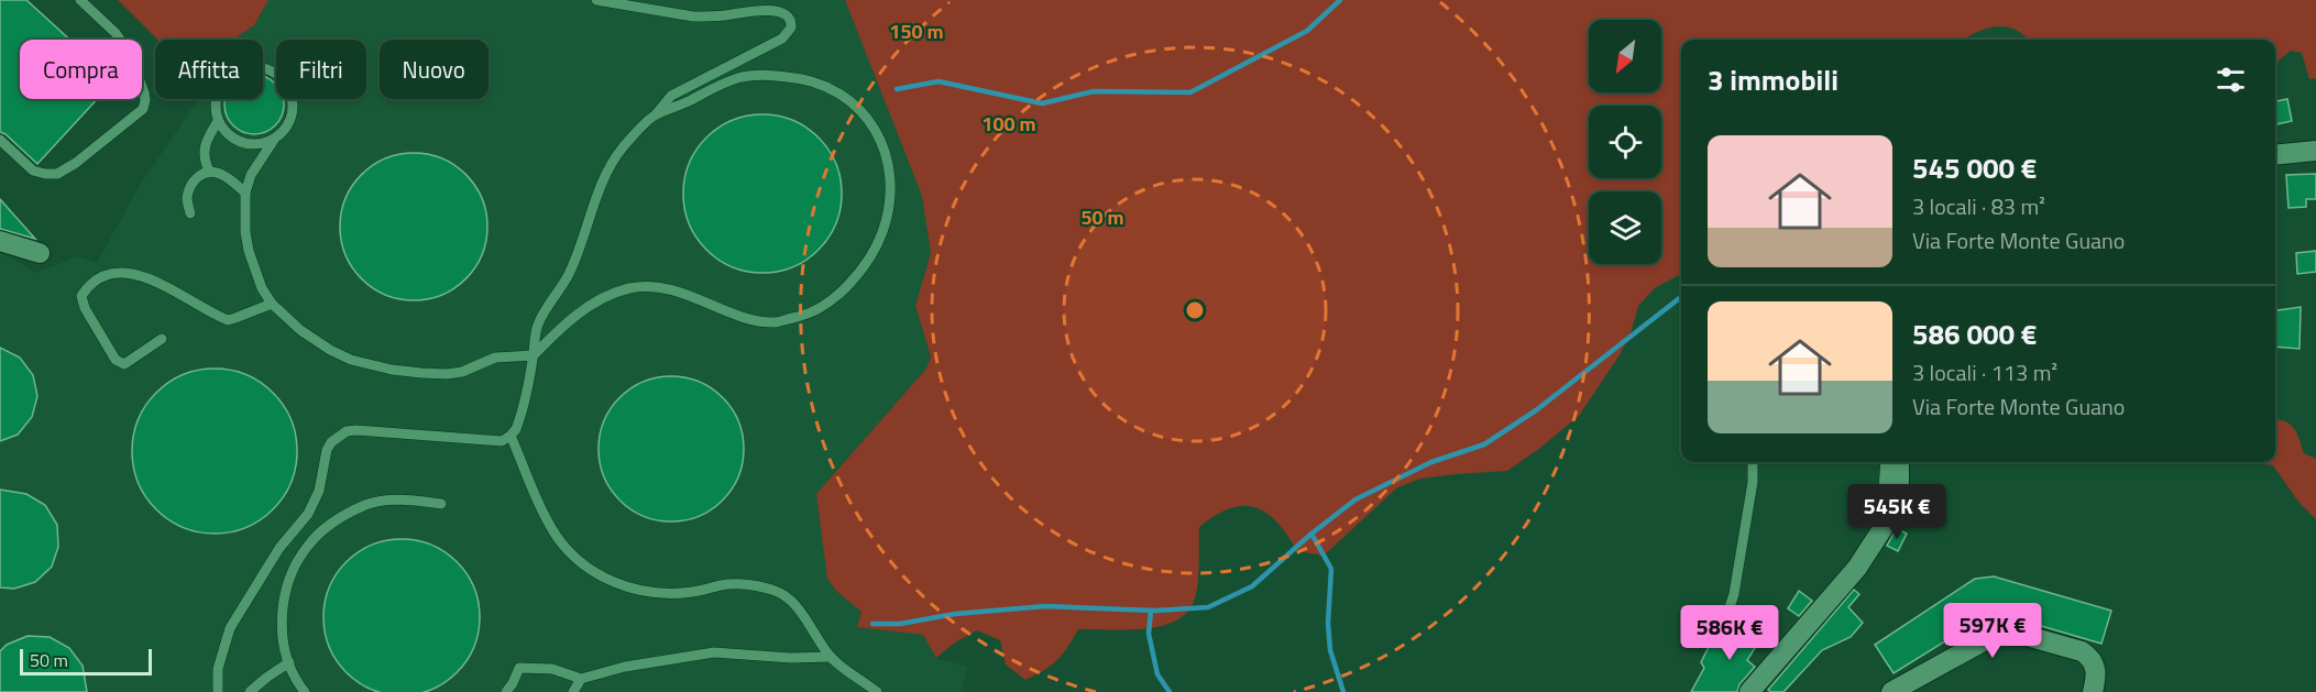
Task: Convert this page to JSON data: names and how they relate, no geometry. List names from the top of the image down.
{
  "scale_bar": "50 m",
  "north": "bottom left",
  "page": {
    "chip": [
      "Compra",
      "Affitta",
      "Filtri",
      "Nuovo"
    ],
    "heading": "3 immobili",
    "list": [
      {
        "name": "545 000 €",
        "note": "3 locali · 83 m² · Via Forte Monte Guano"
      },
      {
        "name": "586 000 €",
        "note": "3 locali · 113 m² · Via Forte Monte Guano"
      }
    ],
    "price": ["545K €", "597K €", "586K €"],
    "scale": "50 m"
  },
  "rings": ["150 m", "100 m", "50 m"]
}
